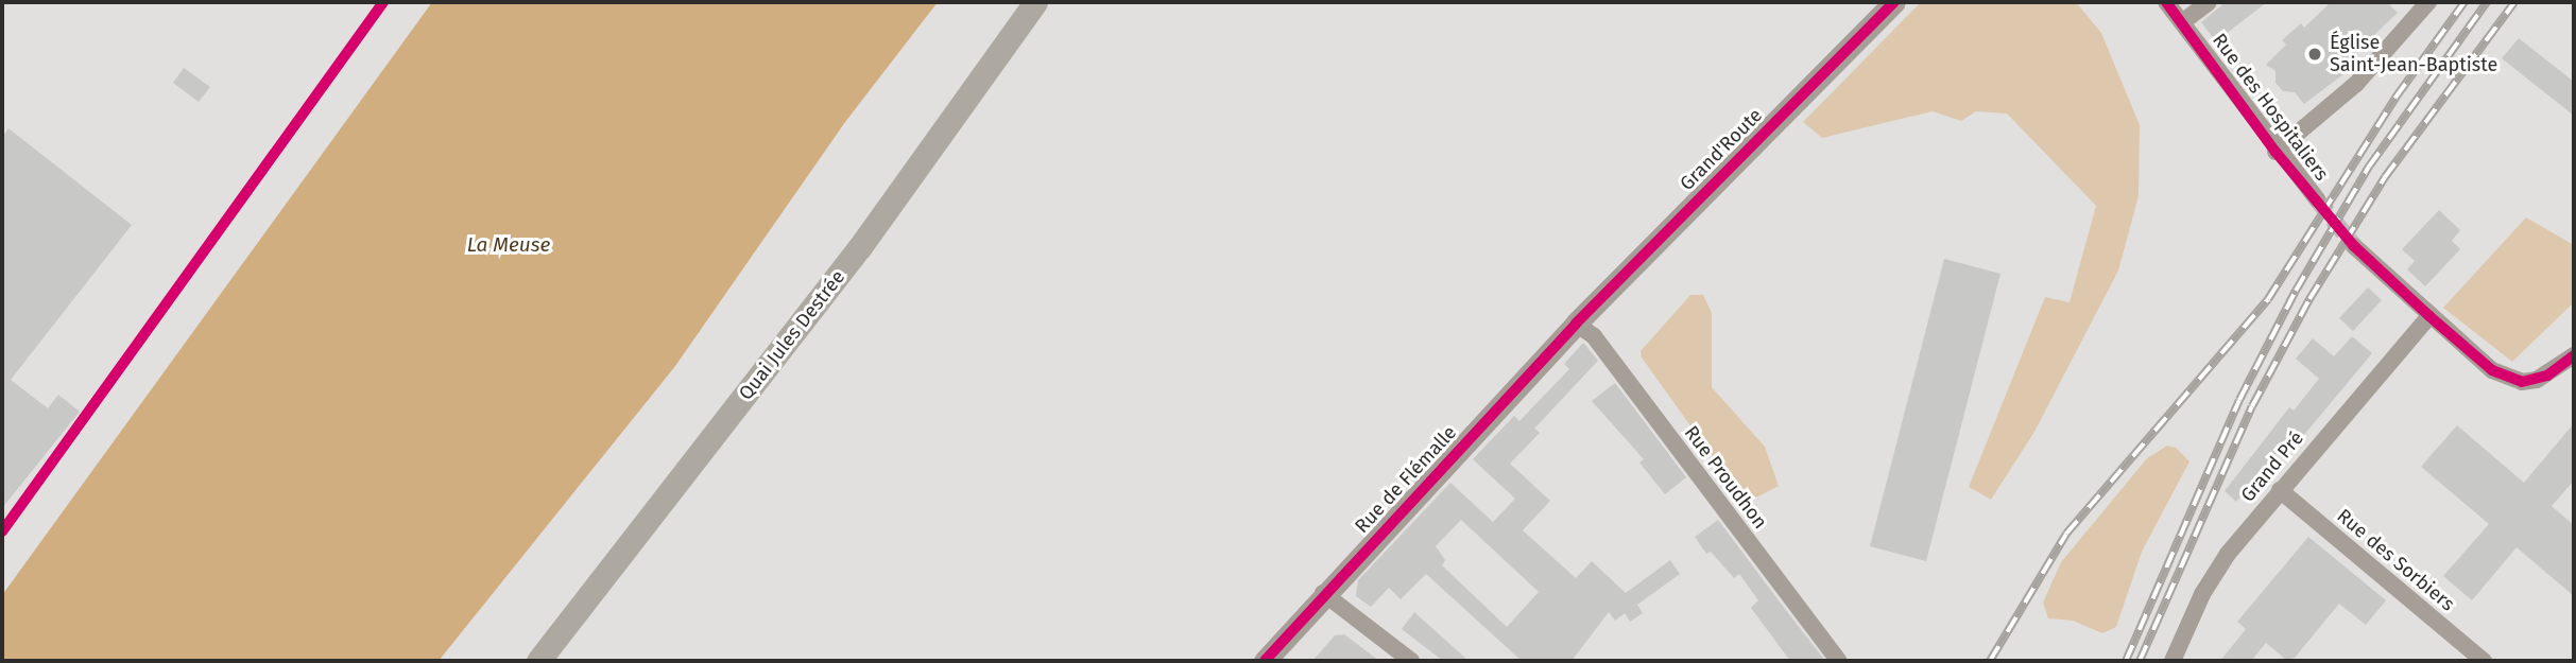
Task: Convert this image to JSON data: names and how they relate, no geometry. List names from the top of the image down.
{
  "streets": {
    "main road": ["Quai Jules Destrée"],
    "street": [
      "Rue des Hospitaliers",
      "Grand'Route",
      "Grand Pré",
      "Rue Proudhon",
      "Rue de Flémalle",
      "Rue des Sorbiers"
    ]
  },
  "crossings": [
    ["Grand'Route", "Rue Proudhon"],
    ["Grand'Route", "Rue de Flémalle"],
    ["Grand Pré", "Rue des Sorbiers"],
    ["Rue Proudhon", "Rue de Flémalle"]
  ],
  "water": ["La Meuse"],
  "places": ["Église Saint-Jean-Baptiste"]
}
